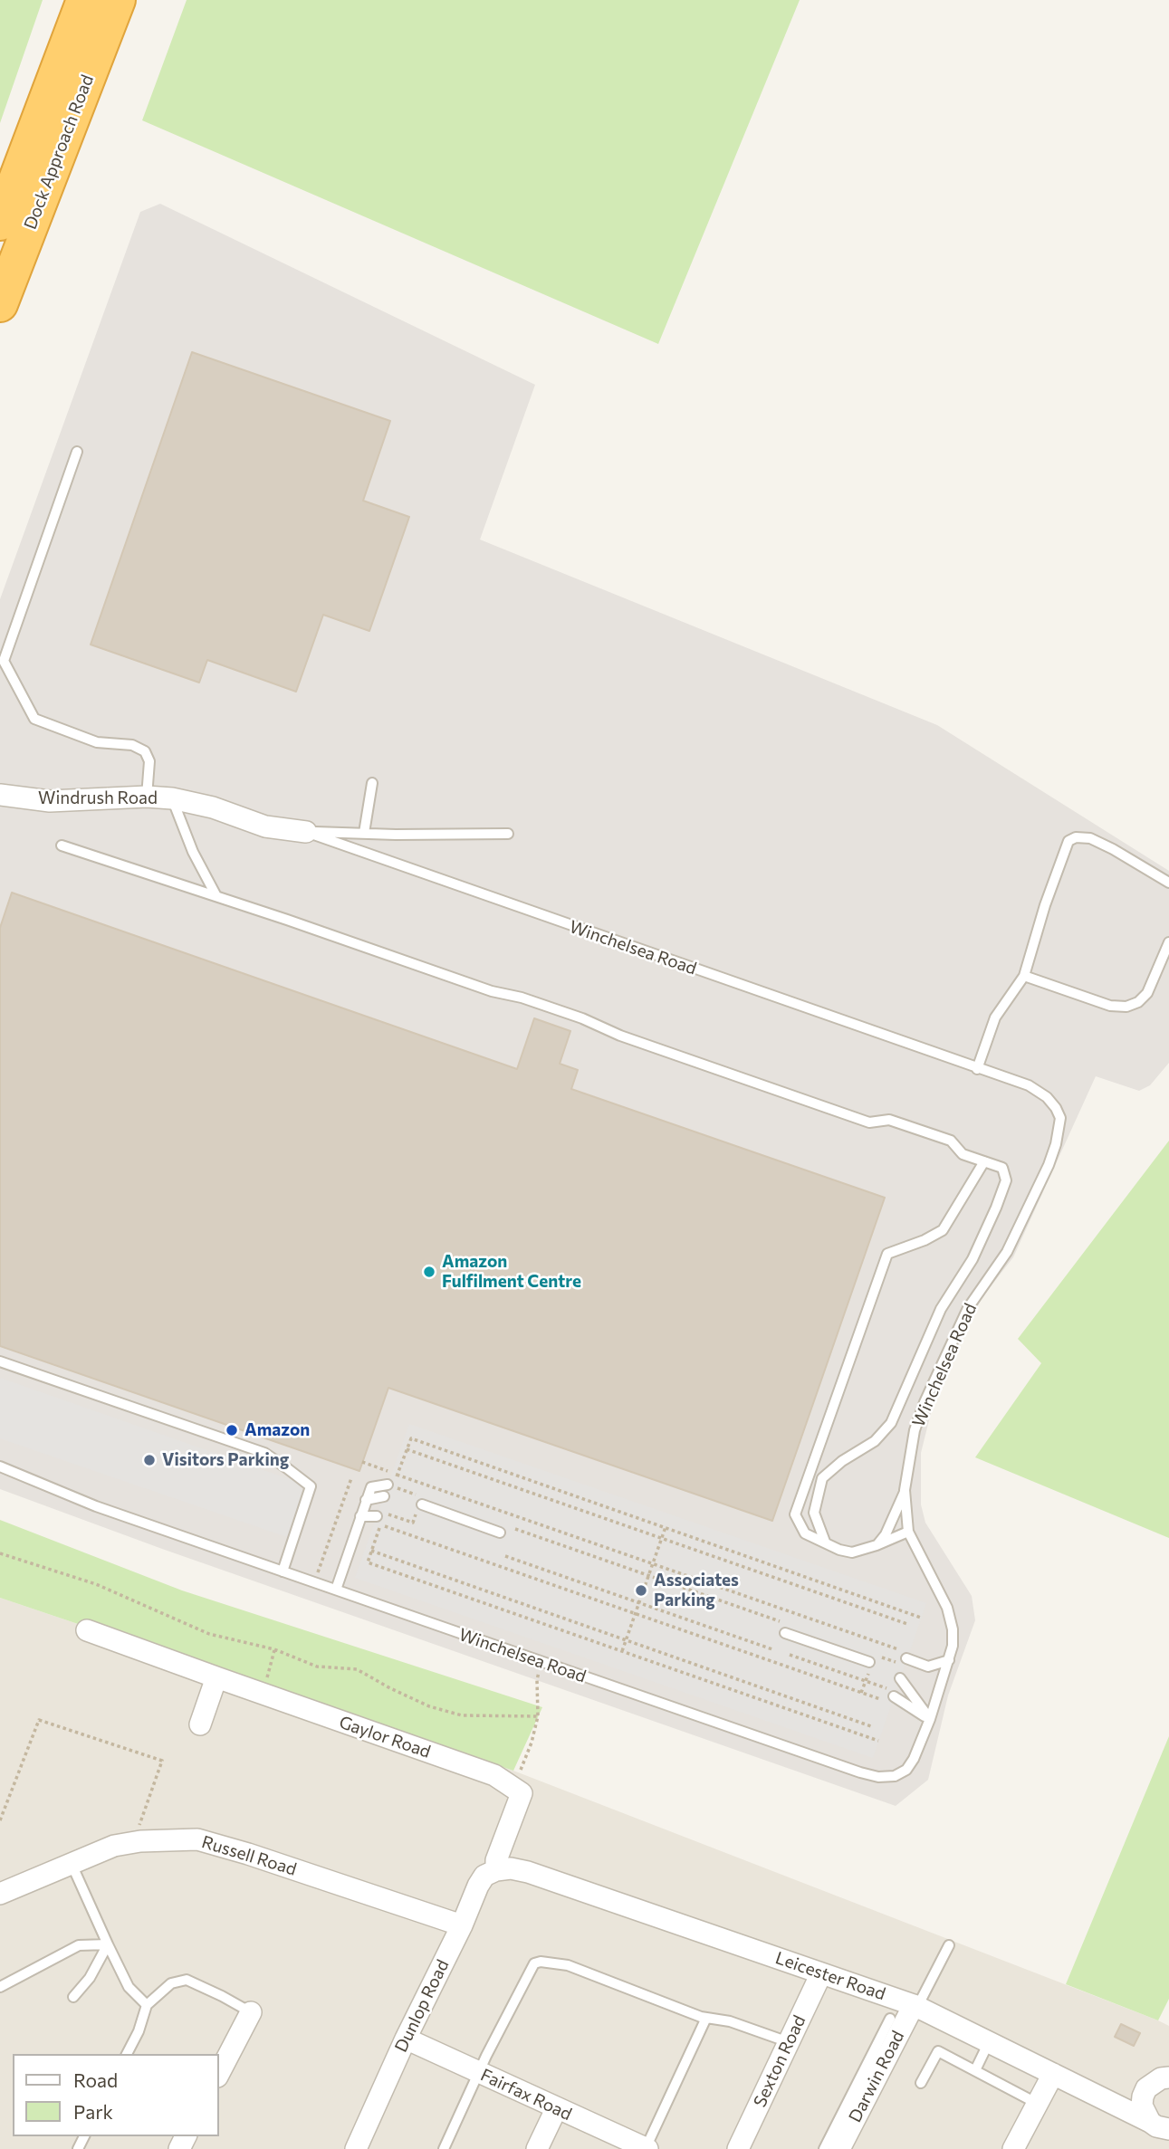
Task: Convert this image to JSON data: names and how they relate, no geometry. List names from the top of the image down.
{
  "streets": {
    "highway": ["Dock Approach Road"],
    "street": [
      "Windrush Road",
      "Gaylor Road",
      "Russell Road",
      "Leicester Road",
      "Dunlop Road",
      "Sexton Road",
      "Darwin Road",
      "Fairfax Road"
    ],
    "lane": ["Winchelsea Road"]
  },
  "crossings": [
    ["Windrush Road", "Winchelsea Road"],
    ["Russell Road", "Dunlop Road"],
    ["Leicester Road", "Dunlop Road"],
    ["Leicester Road", "Sexton Road"],
    ["Leicester Road", "Darwin Road"],
    ["Dunlop Road", "Fairfax Road"]
  ],
  "places": [
    "Amazon Fulfilment Centre",
    "Amazon",
    "Visitors Parking",
    "Associates Parking"
  ],
  "legend": ["Road", "Park"]
}
